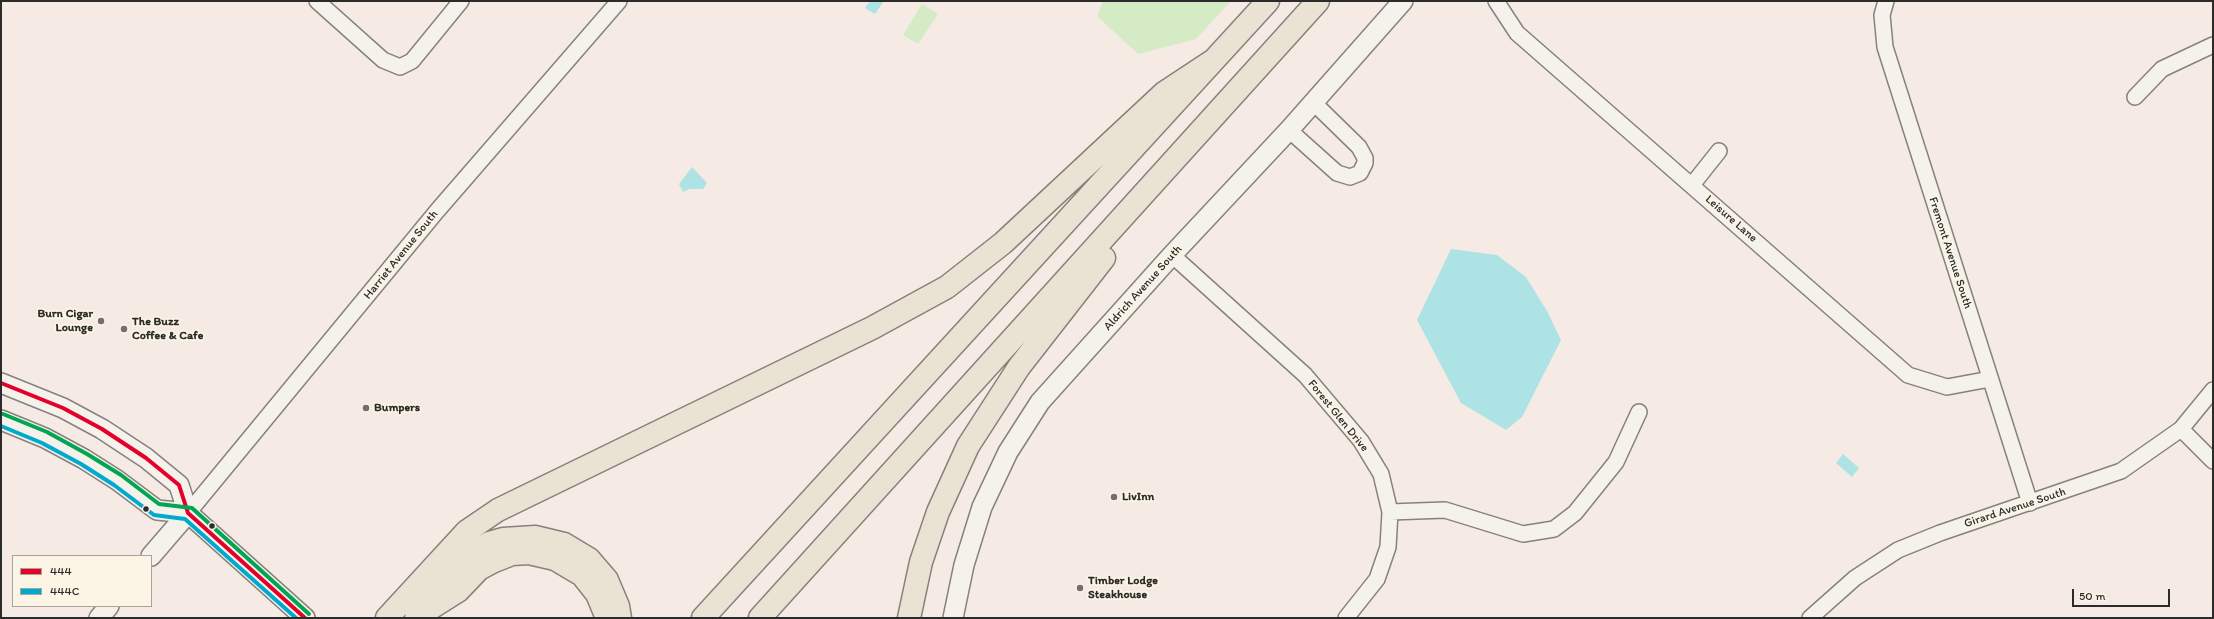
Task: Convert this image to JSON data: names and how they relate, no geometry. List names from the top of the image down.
{
  "streets": {
    "street": [
      "Leisure Lane",
      "Fremont Avenue South",
      "Harriet Avenue South",
      "Aldrich Avenue South",
      "Forest Glen Drive",
      "Girard Avenue South"
    ]
  },
  "crossings": [
    ["Leisure Lane", "Fremont Avenue South"],
    ["Fremont Avenue South", "Girard Avenue South"],
    ["Aldrich Avenue South", "Forest Glen Drive"]
  ],
  "places": [
    "Burn Cigar Lounge",
    "The Buzz Coffee & Cafe",
    "Bumpers",
    "LivInn",
    "Timber Lodge Steakhouse"
  ],
  "lines": ["transit line 444", "transit line 444C"],
  "legend": ["444", "444C"],
  "scale_bar": "50 m"
}
